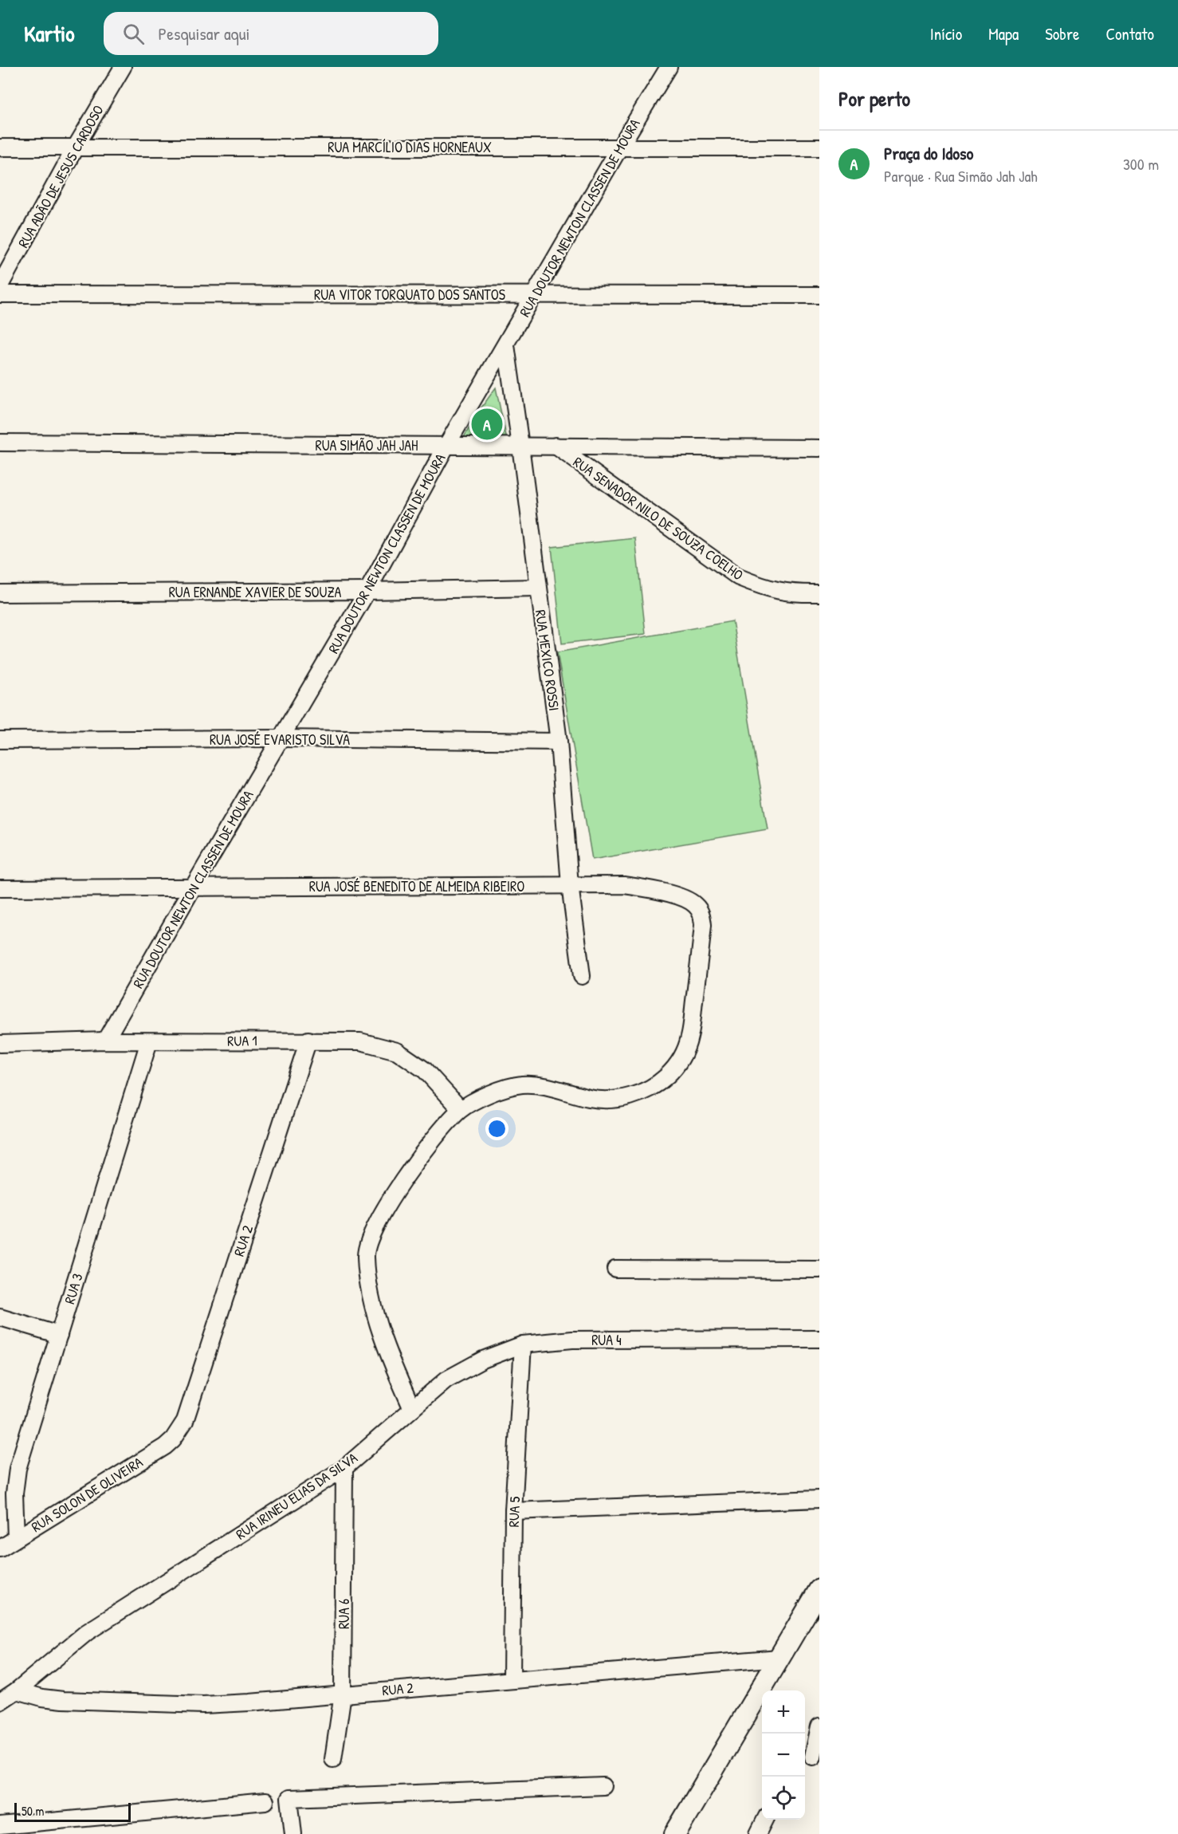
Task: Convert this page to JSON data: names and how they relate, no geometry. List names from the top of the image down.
{
  "streets": {
    "street": [
      "RUA MARCÍLIO DIAS HORNEAUX",
      "RUA ADÃO DE JESUS CARDOSO",
      "RUA DOUTOR NEWTON CLASSEN DE MOURA",
      "RUA VITOR TORQUATO DOS SANTOS",
      "RUA SIMÃO JAH JAH",
      "RUA SENADOR NILO DE SOUZA COELHO",
      "RUA ERNANDE XAVIER DE SOUZA",
      "RUA MEXICO ROSSI",
      "RUA JOSÉ EVARISTO SILVA",
      "RUA JOSÉ BENEDITO DE ALMEIDA RIBEIRO",
      "RUA 1",
      "RUA 2",
      "RUA 3",
      "RUA 4",
      "RUA SOLON DE OLIVEIRA",
      "RUA IRINEU ELIAS DA SILVA",
      "RUA 5",
      "RUA 6"
    ]
  },
  "crossings": [
    ["RUA MARCÍLIO DIAS HORNEAUX", "RUA ADÃO DE JESUS CARDOSO"],
    ["RUA MARCÍLIO DIAS HORNEAUX", "RUA DOUTOR NEWTON CLASSEN DE MOURA"],
    ["RUA DOUTOR NEWTON CLASSEN DE MOURA", "RUA VITOR TORQUATO DOS SANTOS"],
    ["RUA DOUTOR NEWTON CLASSEN DE MOURA", "RUA SIMÃO JAH JAH"],
    ["RUA DOUTOR NEWTON CLASSEN DE MOURA", "RUA ERNANDE XAVIER DE SOUZA"],
    ["RUA DOUTOR NEWTON CLASSEN DE MOURA", "RUA MEXICO ROSSI"],
    ["RUA DOUTOR NEWTON CLASSEN DE MOURA", "RUA JOSÉ EVARISTO SILVA"],
    ["RUA DOUTOR NEWTON CLASSEN DE MOURA", "RUA JOSÉ BENEDITO DE ALMEIDA RIBEIRO"],
    ["RUA DOUTOR NEWTON CLASSEN DE MOURA", "RUA 1"],
    ["RUA SIMÃO JAH JAH", "RUA SENADOR NILO DE SOUZA COELHO"],
    ["RUA SIMÃO JAH JAH", "RUA MEXICO ROSSI"],
    ["RUA ERNANDE XAVIER DE SOUZA", "RUA MEXICO ROSSI"],
    ["RUA MEXICO ROSSI", "RUA JOSÉ EVARISTO SILVA"],
    ["RUA MEXICO ROSSI", "RUA JOSÉ BENEDITO DE ALMEIDA RIBEIRO"],
    ["RUA JOSÉ BENEDITO DE ALMEIDA RIBEIRO", "RUA 1"],
    ["RUA 1", "RUA 2"],
    ["RUA 1", "RUA 3"],
    ["RUA 2", "RUA SOLON DE OLIVEIRA"],
    ["RUA 2", "RUA IRINEU ELIAS DA SILVA"],
    ["RUA 2", "RUA 5"],
    ["RUA 2", "RUA 6"],
    ["RUA 3", "RUA SOLON DE OLIVEIRA"],
    ["RUA 4", "RUA IRINEU ELIAS DA SILVA"],
    ["RUA 4", "RUA 5"],
    ["RUA IRINEU ELIAS DA SILVA", "RUA 6"]
  ],
  "scale_bar": "50 m",
  "page": {
    "header": "Kartio",
    "search": "Pesquisar aqui",
    "nav": [
      "Início",
      "Mapa",
      "Sobre",
      "Contato"
    ],
    "heading": "Por perto",
    "list": [
      {
        "mark": "A",
        "name": "Praça do Idoso",
        "note": "Parque · Rua Simão Jah Jah",
        "value": "300 m"
      }
    ],
    "pins": "A",
    "map_buttons": ["+", "−"],
    "scale": "50 m"
  }
}
